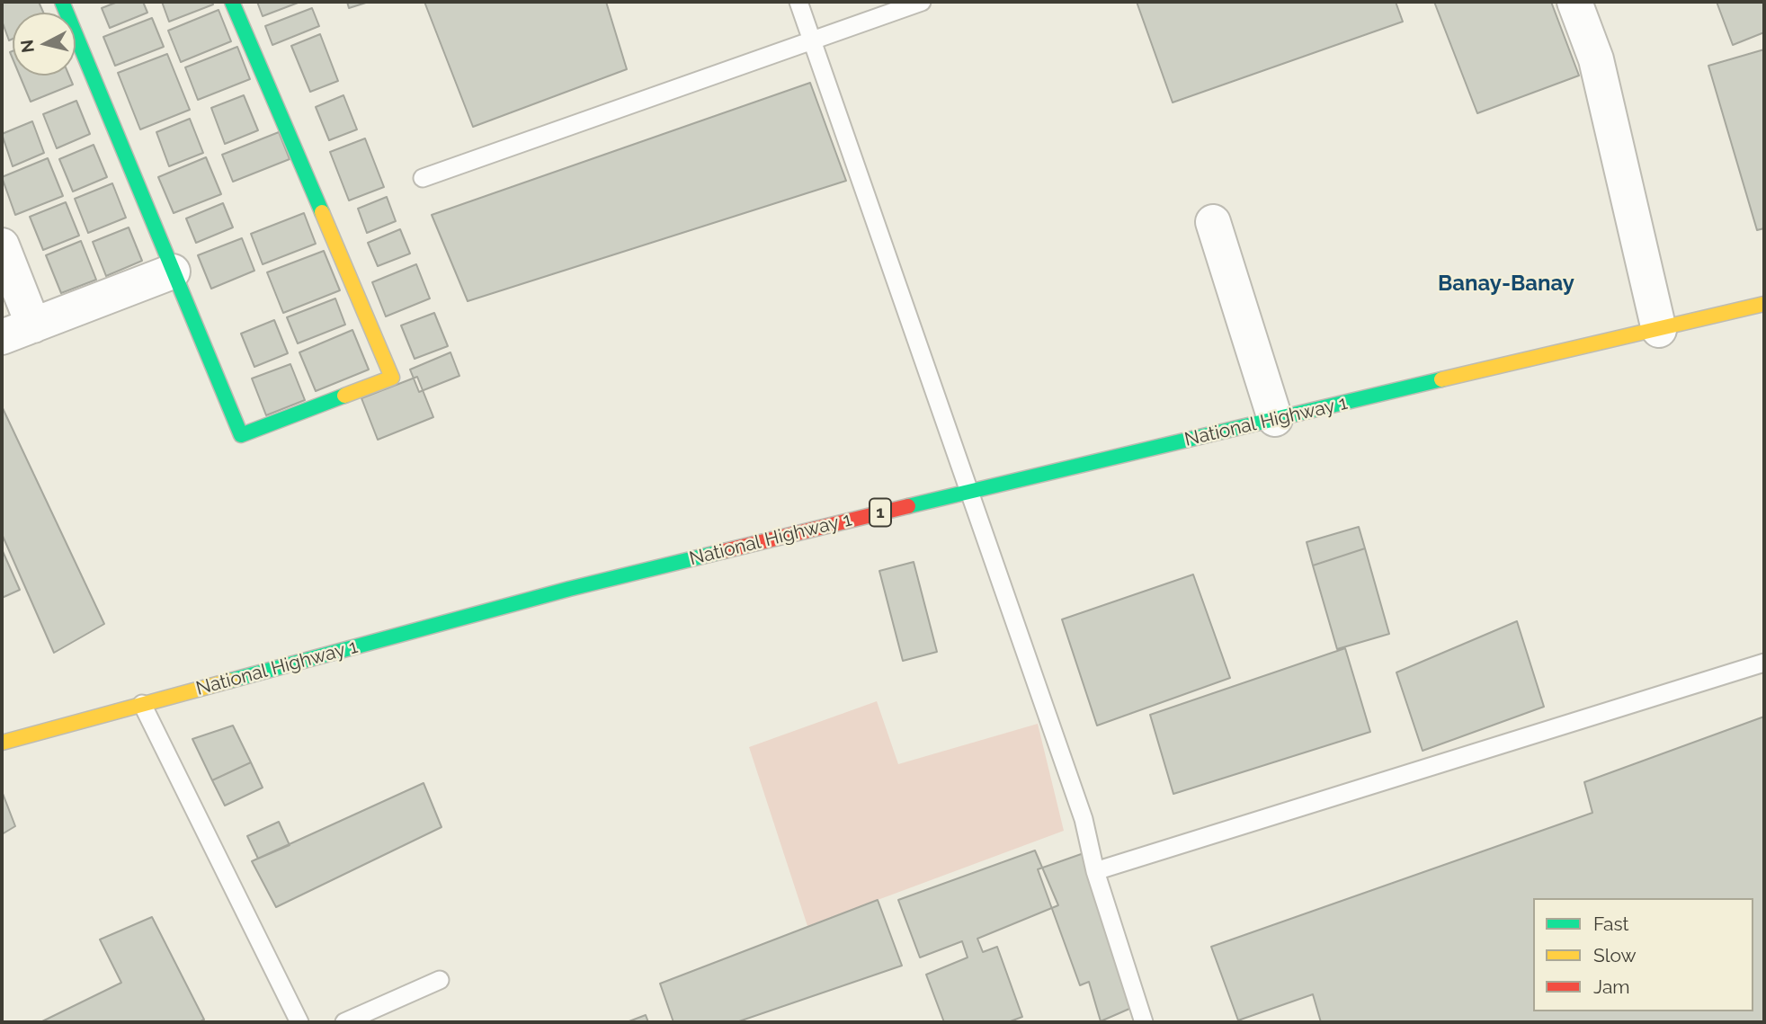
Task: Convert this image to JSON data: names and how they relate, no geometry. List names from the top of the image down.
{
  "streets": {
    "main road": ["National Highway 1", "1"]
  },
  "districts": ["Banay-Banay"],
  "legend": ["Fast", "Slow", "Jam"],
  "north": "left"
}
